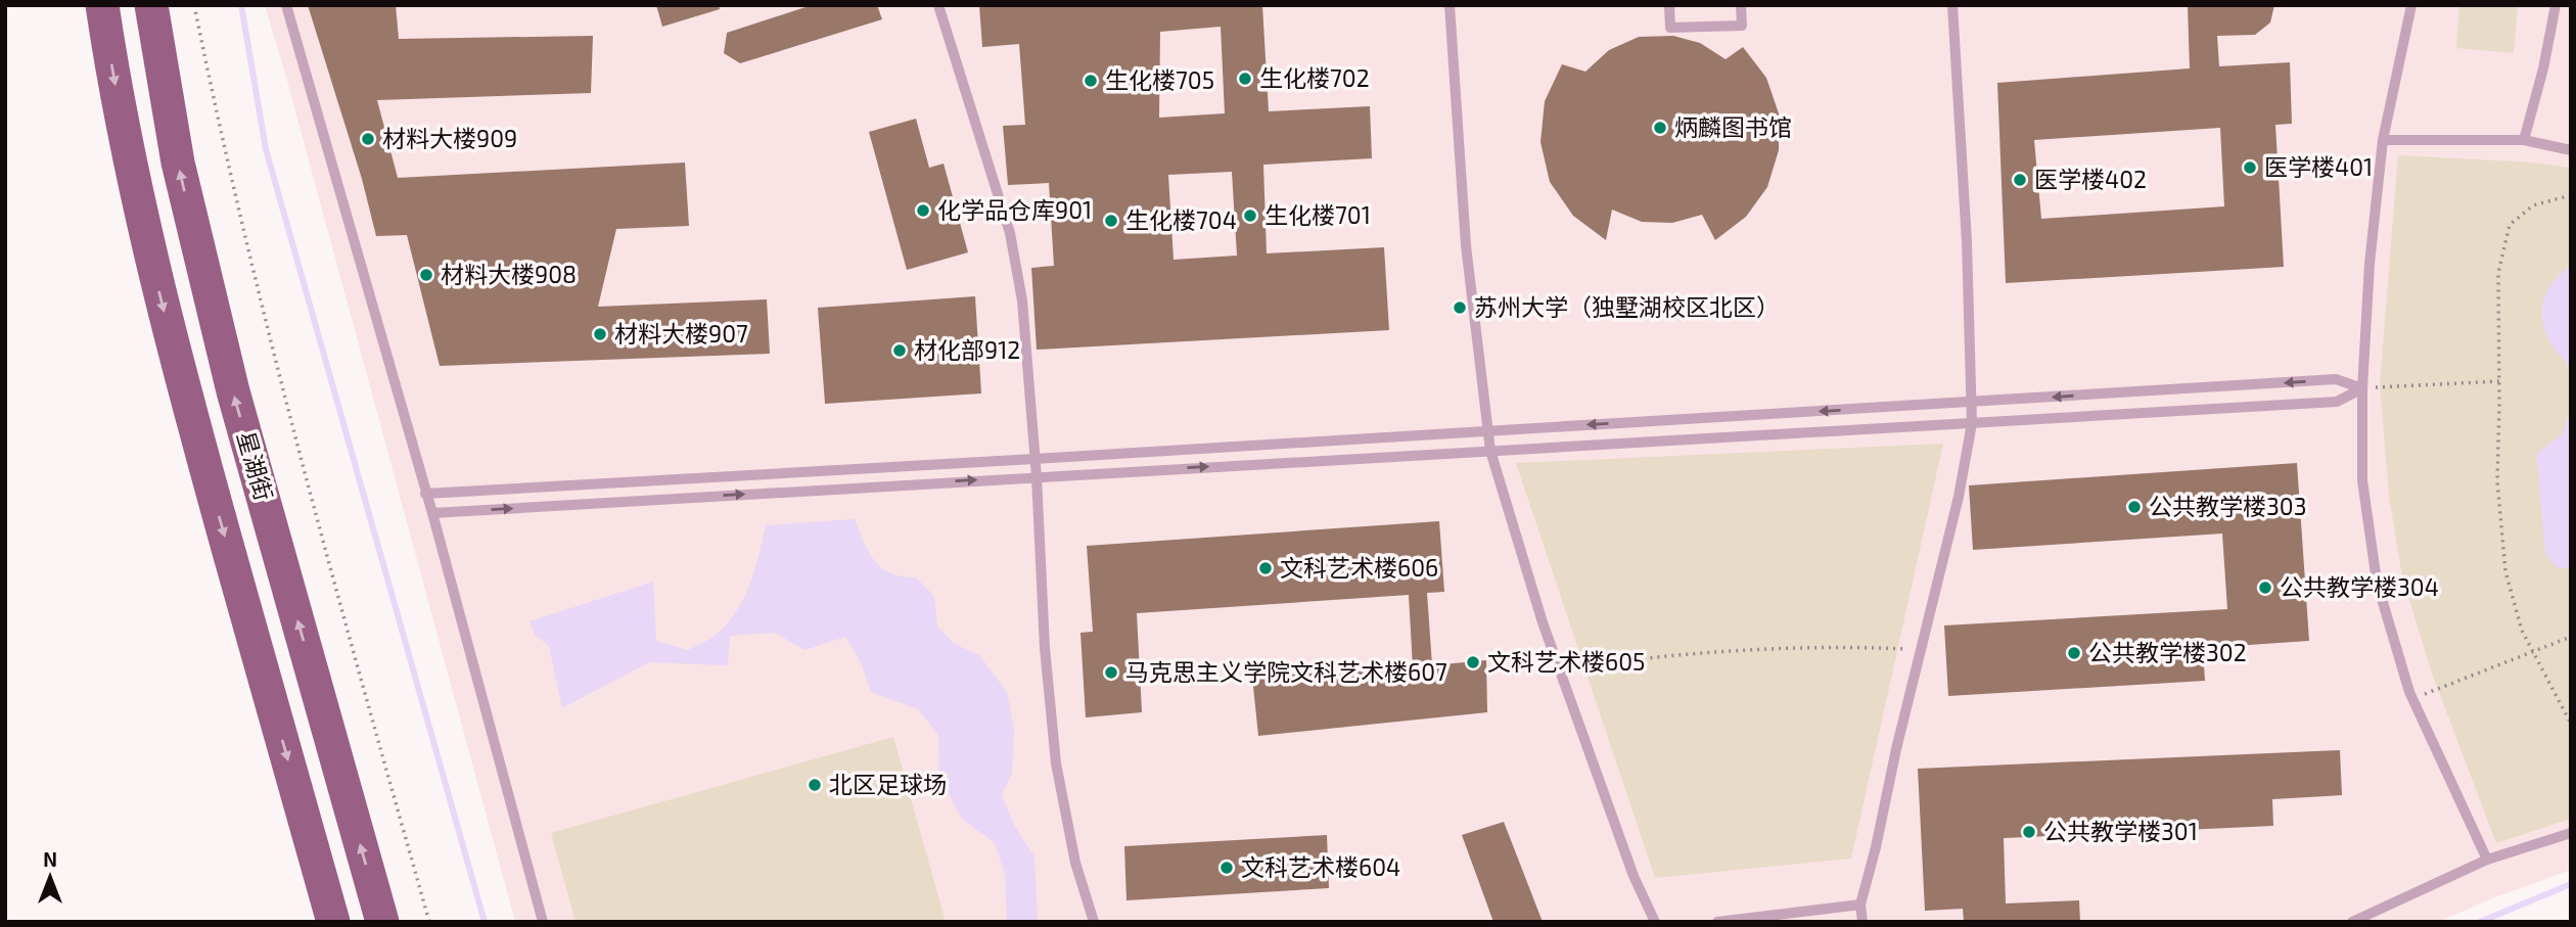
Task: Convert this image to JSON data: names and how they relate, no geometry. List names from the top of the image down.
{
  "streets": {
    "main road": ["星湖街"]
  },
  "places": [
    "生化楼702",
    "生化楼705",
    "炳麟图书馆",
    "材料大楼909",
    "医学楼401",
    "医学楼402",
    "化学品仓库901",
    "生化楼701",
    "生化楼704",
    "材料大楼908",
    "苏州大学（独墅湖校区北区）",
    "材料大楼907",
    "材化部912",
    "公共教学楼303",
    "文科艺术楼606",
    "公共教学楼304",
    "公共教学楼302",
    "文科艺术楼605",
    "马克思主义学院文科艺术楼607",
    "北区足球场",
    "公共教学楼301",
    "文科艺术楼604"
  ],
  "north": "top"
}
